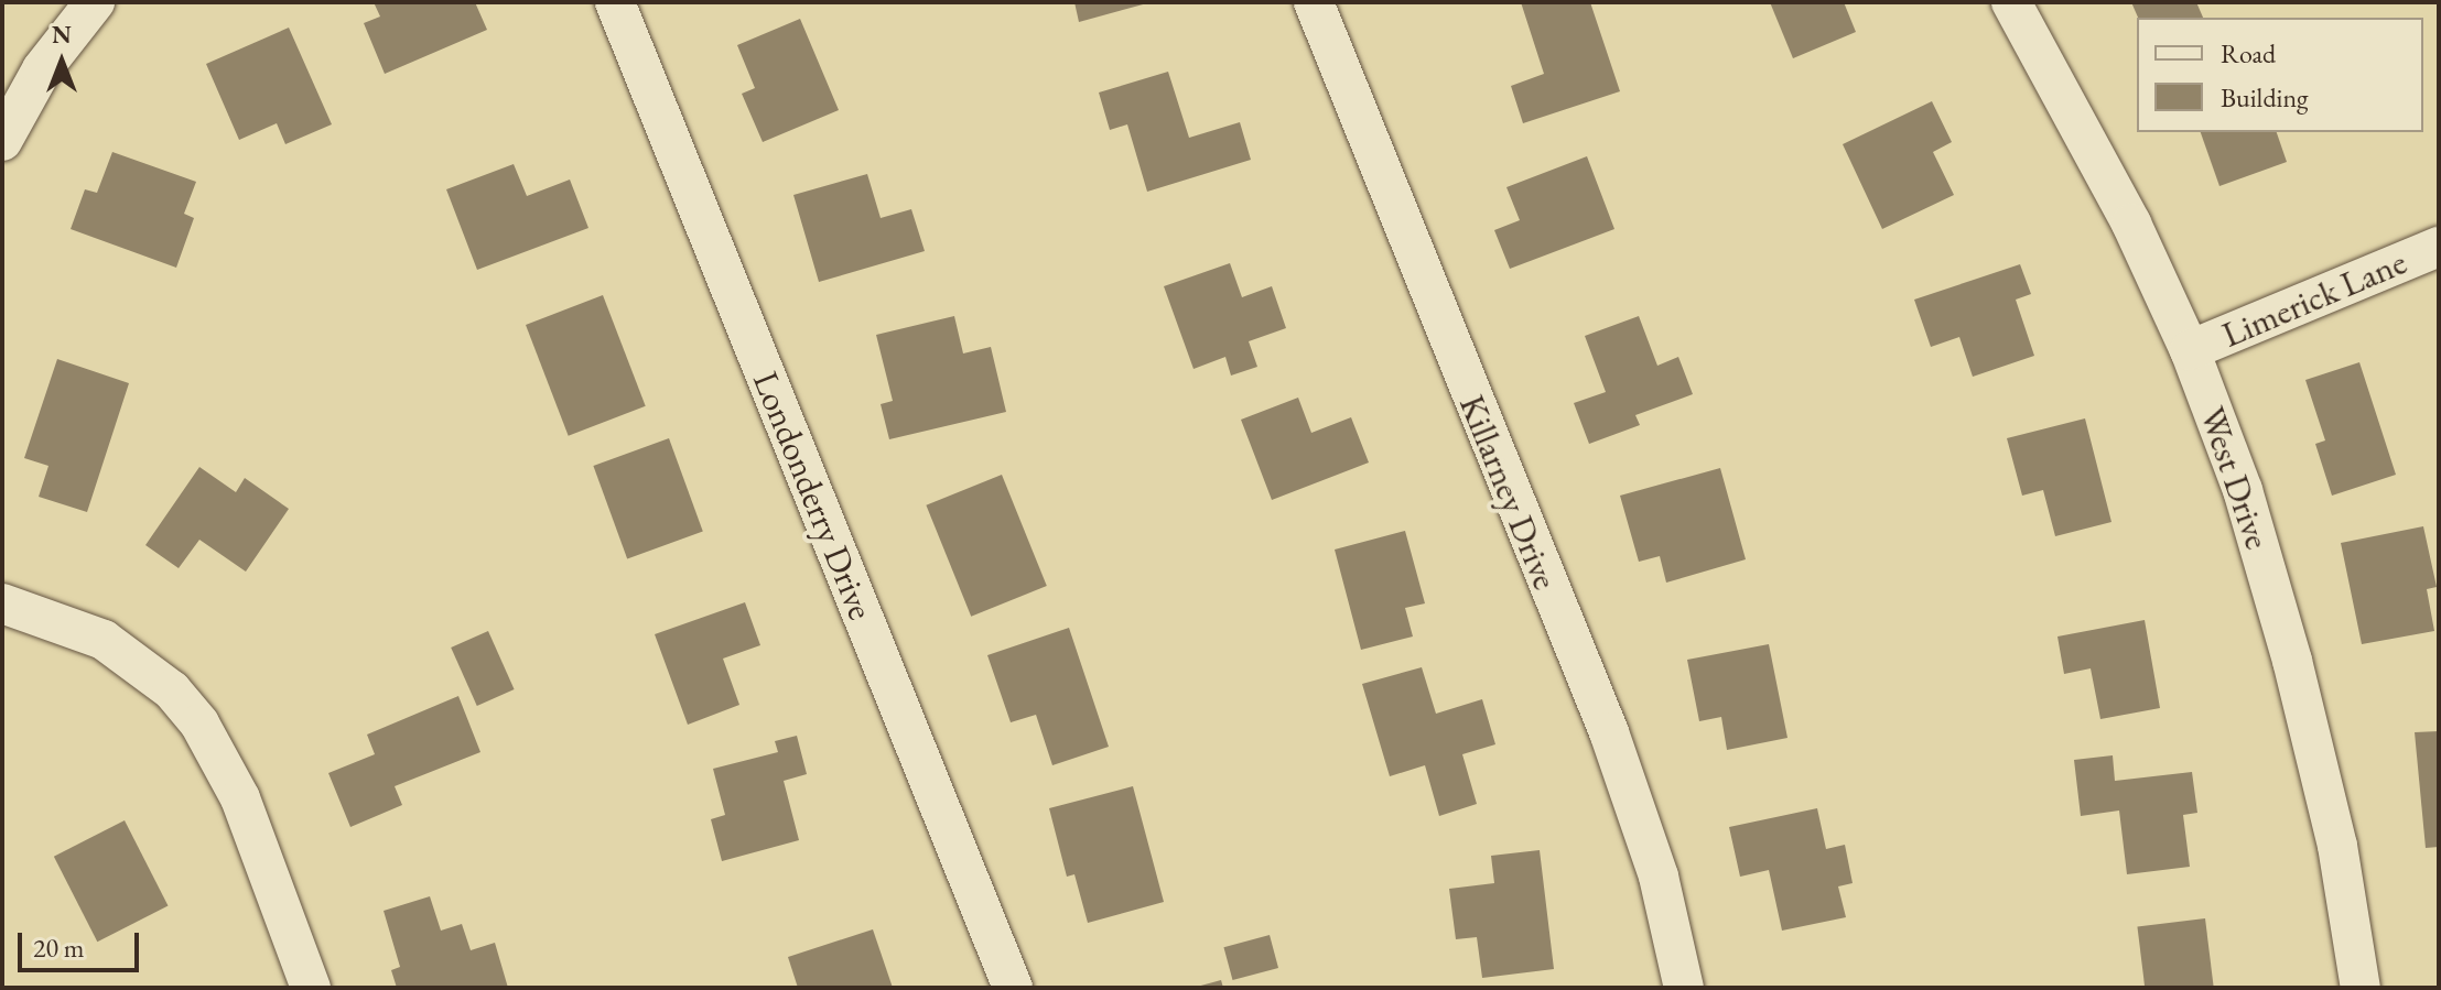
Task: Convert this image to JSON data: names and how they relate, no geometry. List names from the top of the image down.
{
  "streets": {
    "street": [
      "Limerick Lane",
      "West Drive",
      "Killarney Drive",
      "Londonderry Drive"
    ]
  },
  "crossings": [
    ["Limerick Lane", "West Drive"]
  ],
  "legend": ["Road", "Building"],
  "scale_bar": "20 m",
  "north": "top"
}
